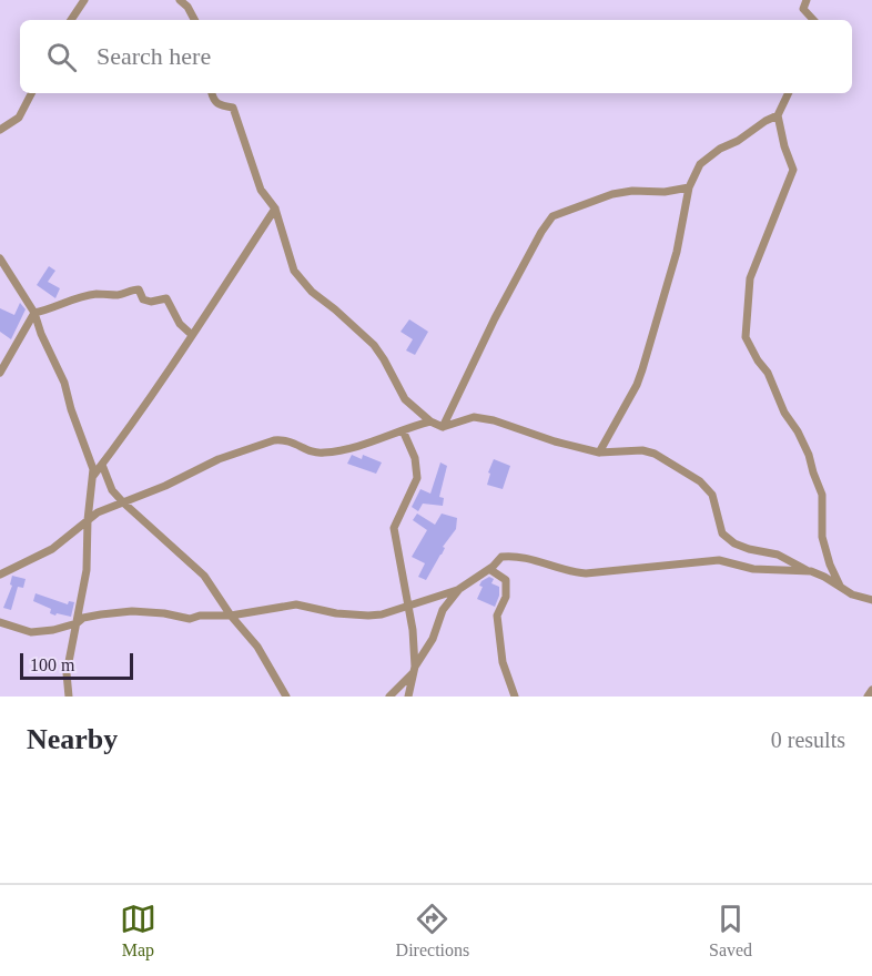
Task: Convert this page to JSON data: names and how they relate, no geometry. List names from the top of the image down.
{
  "scale_bar": "100 m",
  "page": {
    "search": "Search here",
    "scale": "100 m",
    "heading": ["Nearby", "0 results"],
    "nav": ["Map", "Directions", "Saved"]
  }
}
